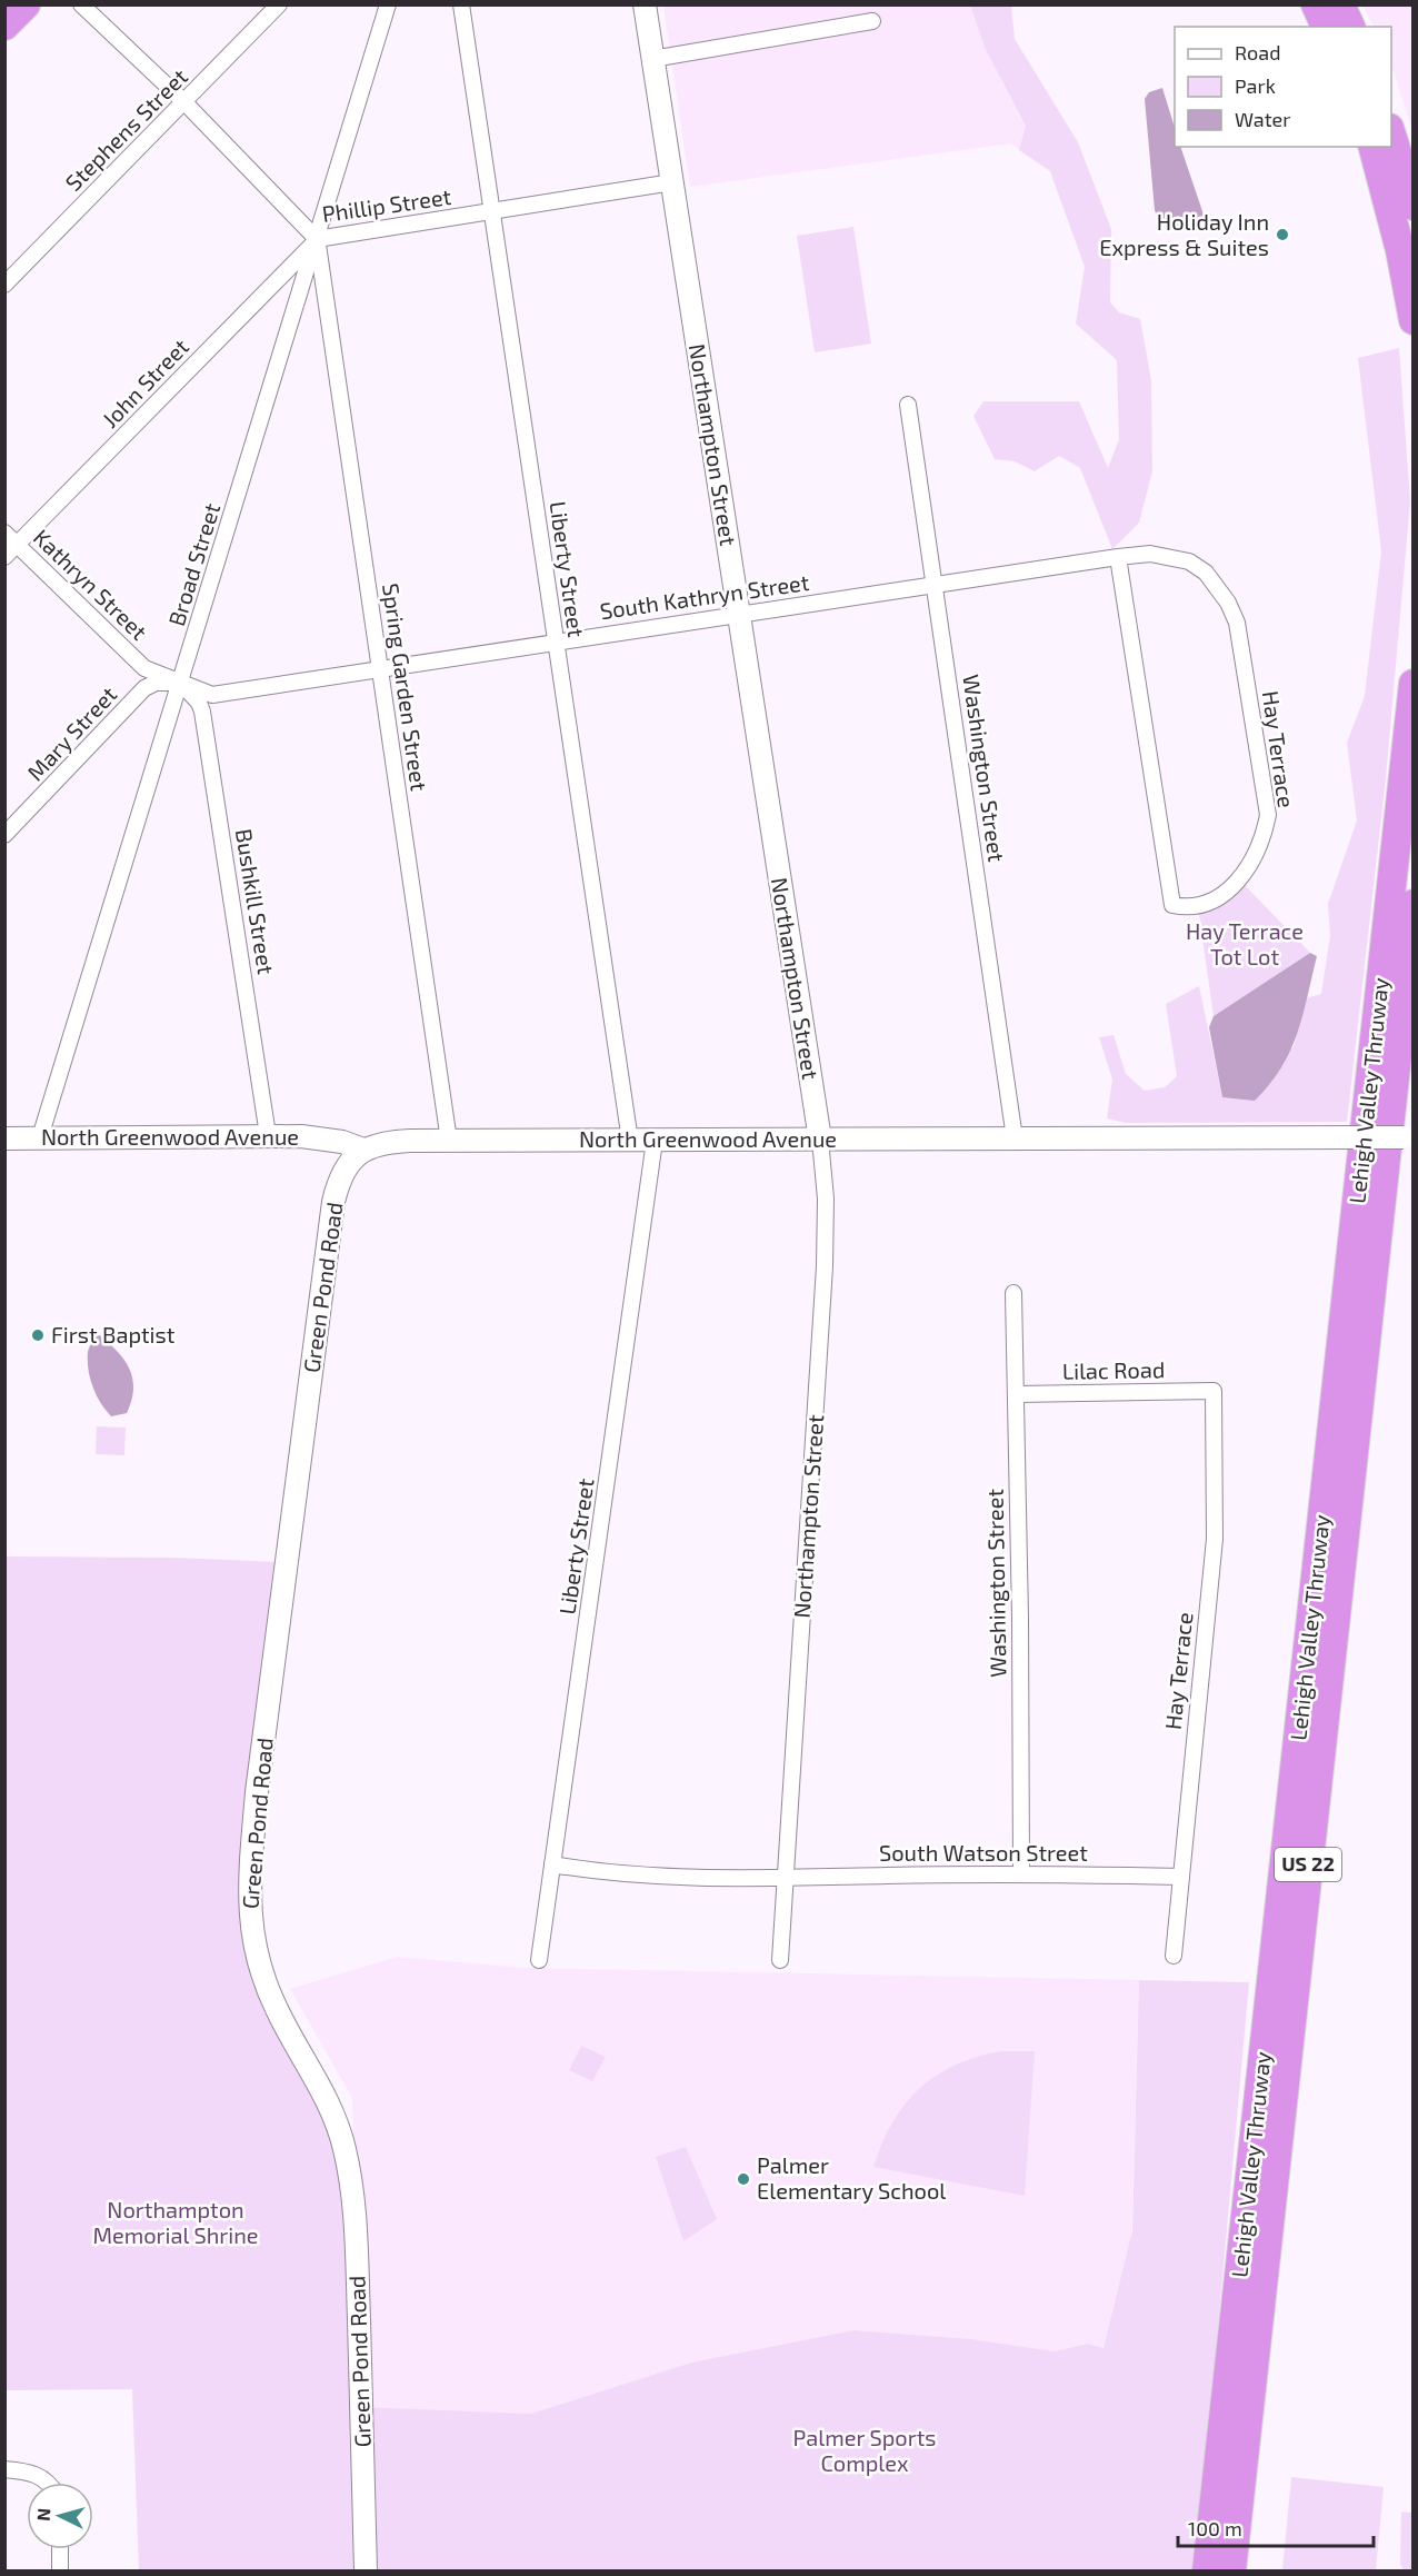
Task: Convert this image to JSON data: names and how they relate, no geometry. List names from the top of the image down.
{
  "streets": {
    "highway": ["Lehigh Valley Thruway", "US 22"],
    "street": [
      "Stephens Street",
      "Phillip Street",
      "John Street",
      "Northampton Street",
      "Broad Street",
      "Liberty Street",
      "Kathryn Street",
      "South Kathryn Street",
      "Spring Garden Street",
      "Mary Street",
      "Hay Terrace",
      "Washington Street",
      "Bushkill Street",
      "North Greenwood Avenue",
      "Green Pond Road",
      "Lilac Road",
      "South Watson Street"
    ]
  },
  "crossings": [
    ["Stephens Street", "Phillip Street"],
    ["Phillip Street", "John Street"],
    ["Phillip Street", "Northampton Street"],
    ["Phillip Street", "Broad Street"],
    ["Phillip Street", "Liberty Street"],
    ["Phillip Street", "Spring Garden Street"],
    ["John Street", "Broad Street"],
    ["John Street", "Kathryn Street"],
    ["John Street", "Spring Garden Street"],
    ["Northampton Street", "South Kathryn Street"],
    ["Northampton Street", "North Greenwood Avenue"],
    ["Northampton Street", "South Watson Street"],
    ["Broad Street", "Kathryn Street"],
    ["Broad Street", "South Kathryn Street"],
    ["Broad Street", "Spring Garden Street"],
    ["Broad Street", "Mary Street"],
    ["Broad Street", "Bushkill Street"],
    ["Broad Street", "North Greenwood Avenue"],
    ["Liberty Street", "South Kathryn Street"],
    ["Liberty Street", "North Greenwood Avenue"],
    ["Liberty Street", "South Watson Street"],
    ["Kathryn Street", "South Kathryn Street"],
    ["Kathryn Street", "Mary Street"],
    ["Kathryn Street", "Bushkill Street"],
    ["South Kathryn Street", "Spring Garden Street"],
    ["South Kathryn Street", "Mary Street"],
    ["South Kathryn Street", "Hay Terrace"],
    ["South Kathryn Street", "Washington Street"],
    ["South Kathryn Street", "Bushkill Street"],
    ["Spring Garden Street", "North Greenwood Avenue"],
    ["Mary Street", "Bushkill Street"],
    ["Hay Terrace", "Lilac Road"],
    ["Hay Terrace", "South Watson Street"],
    ["Washington Street", "North Greenwood Avenue"],
    ["Washington Street", "Lilac Road"],
    ["Washington Street", "South Watson Street"],
    ["Bushkill Street", "North Greenwood Avenue"],
    ["North Greenwood Avenue", "Green Pond Road"]
  ],
  "parks": ["Hay Terrace Tot Lot", "Northampton Memorial Shrine", "Palmer Sports Complex"],
  "places": ["Holiday Inn Express & Suites", "First Baptist", "Palmer Elementary School"],
  "legend": ["Road", "Park", "Water"],
  "scale_bar": "100 m",
  "north": "left"
}
